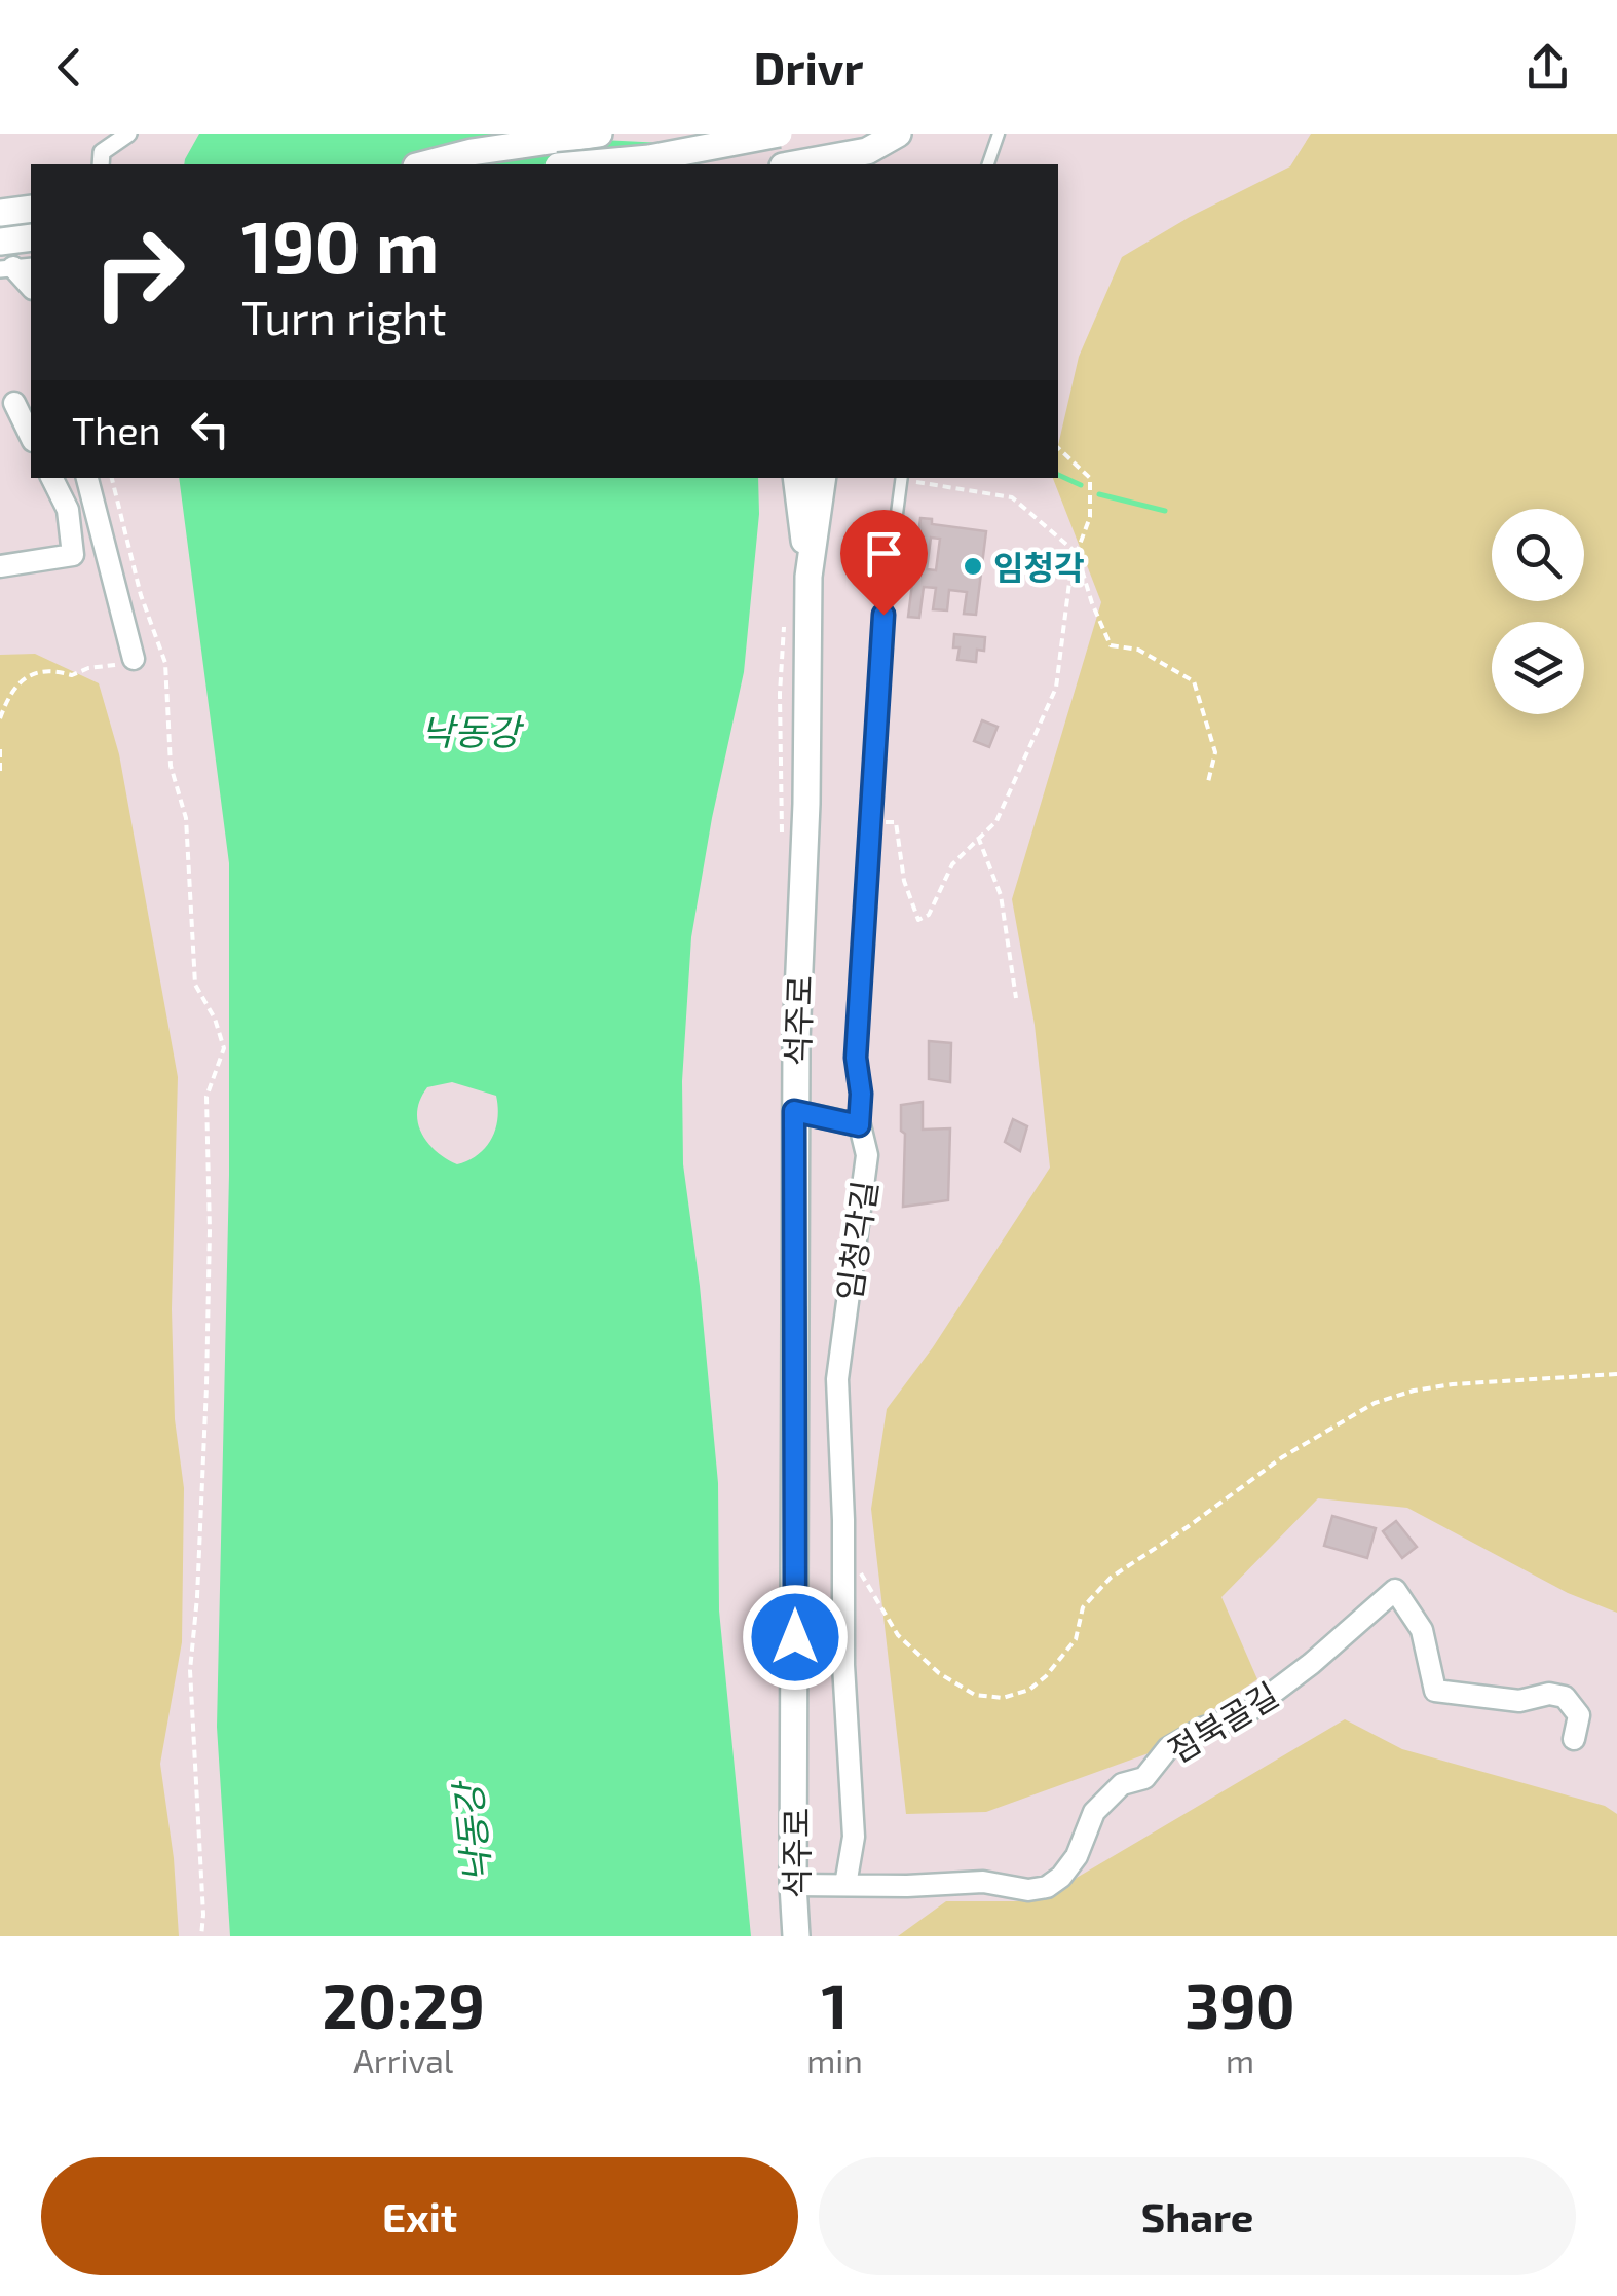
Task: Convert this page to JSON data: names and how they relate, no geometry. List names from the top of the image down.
{
  "streets": {
    "street": ["석주로", "임청각길", "점북골길"]
  },
  "crossings": [
    ["석주로", "점북골길"],
    ["임청각길", "점북골길"]
  ],
  "water": ["낙동강"],
  "places": ["임청각"],
  "page": {
    "header": "Drivr",
    "turn": ["190 m", "Turn right"],
    "then": "Then",
    "eta": [
      "20:29",
      "Arrival",
      "1",
      "min",
      "390",
      "m"
    ],
    "buttons": ["Exit", "Share"]
  }
}
